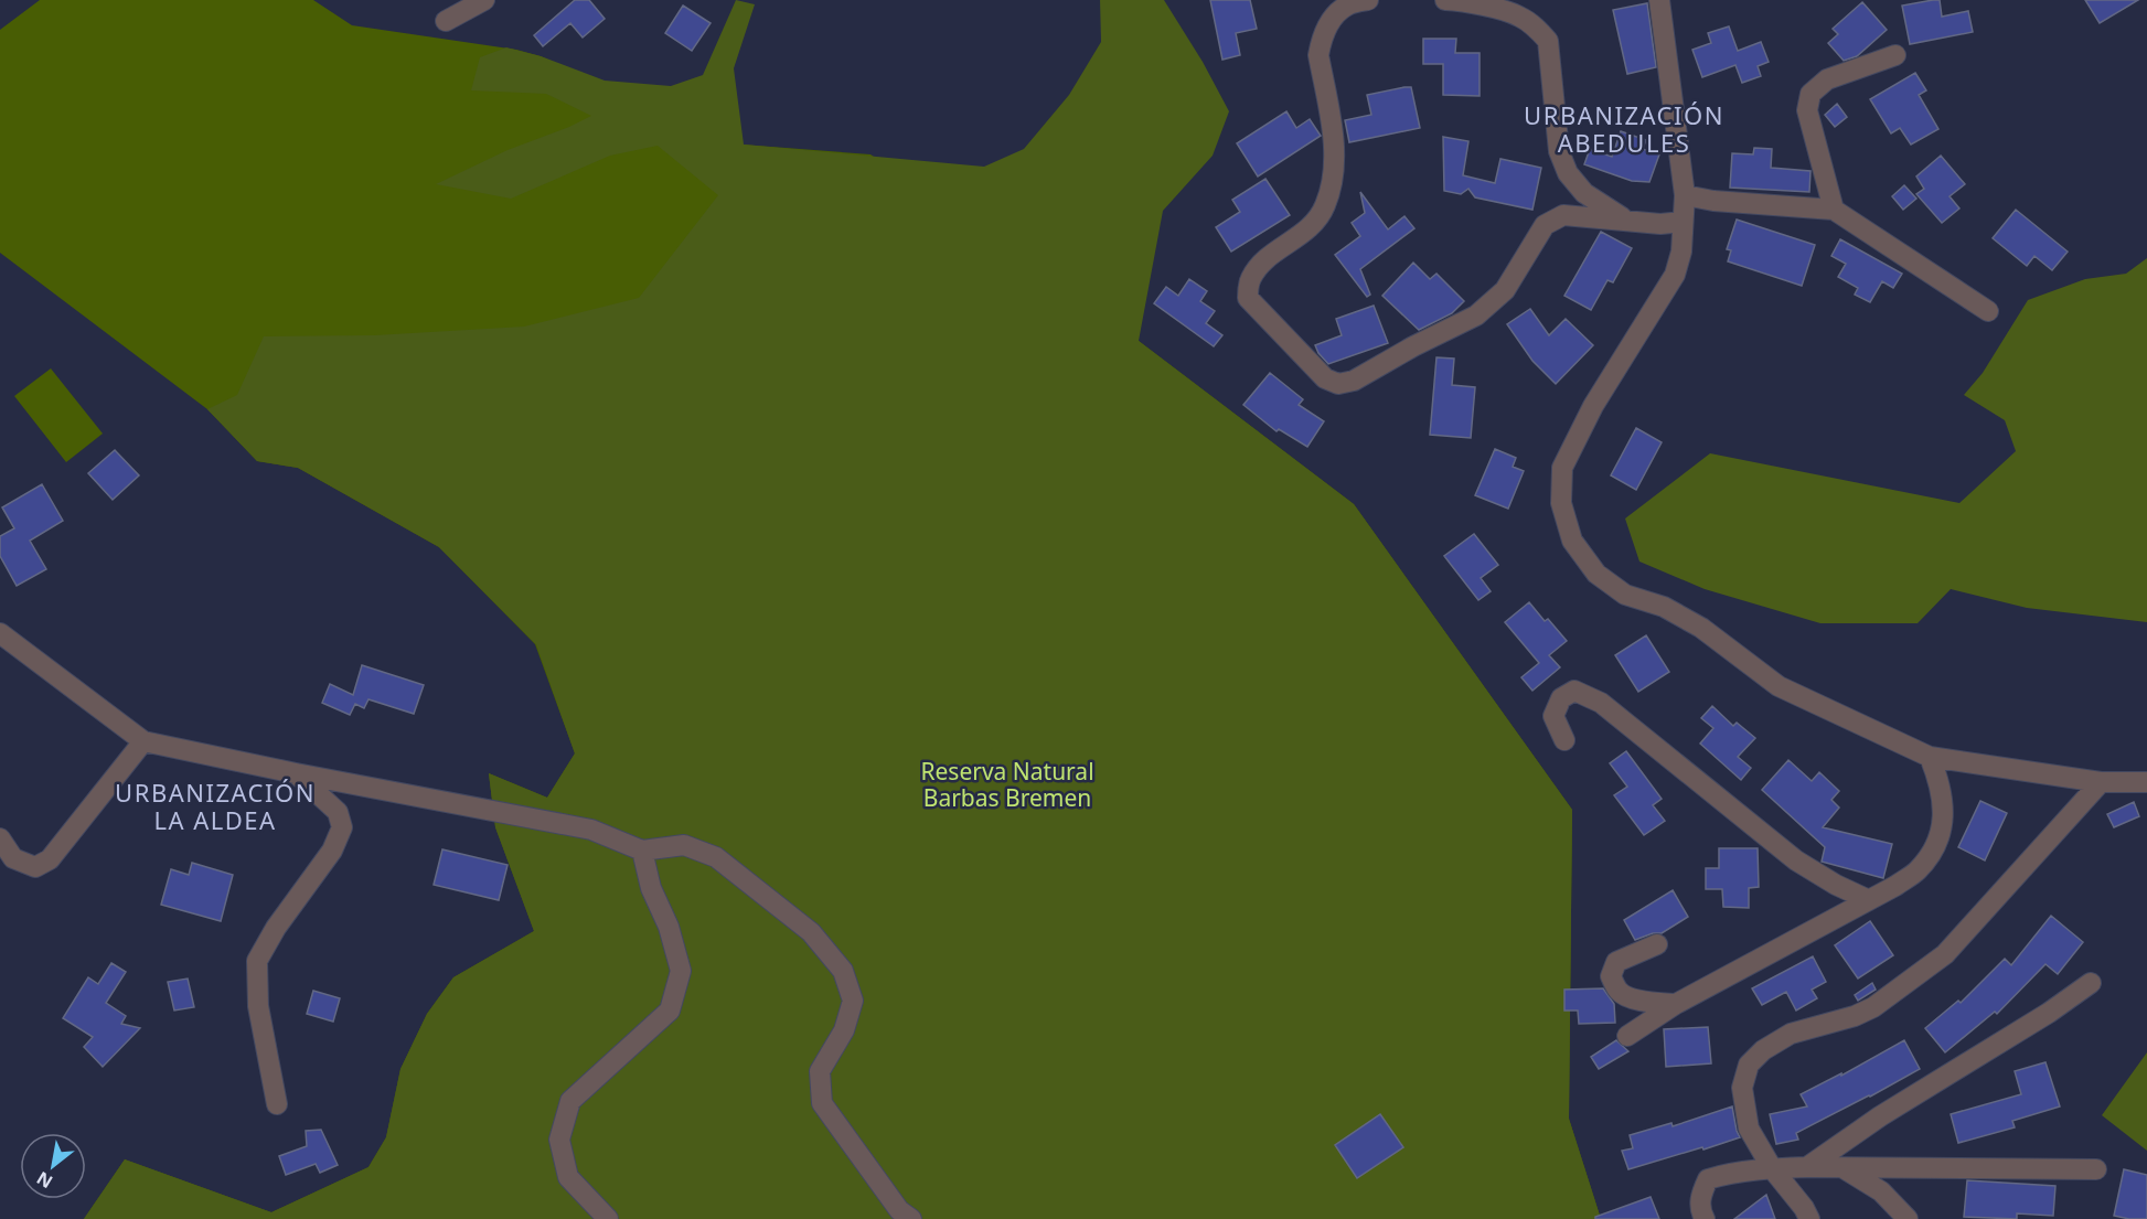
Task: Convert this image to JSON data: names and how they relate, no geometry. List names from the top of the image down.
{
  "districts": ["URBANIZACIÓN ABEDULES", "URBANIZACIÓN LA ALDEA"],
  "parks": ["Reserva Natural Barbas Bremen"],
  "north": "bottom left"
}
